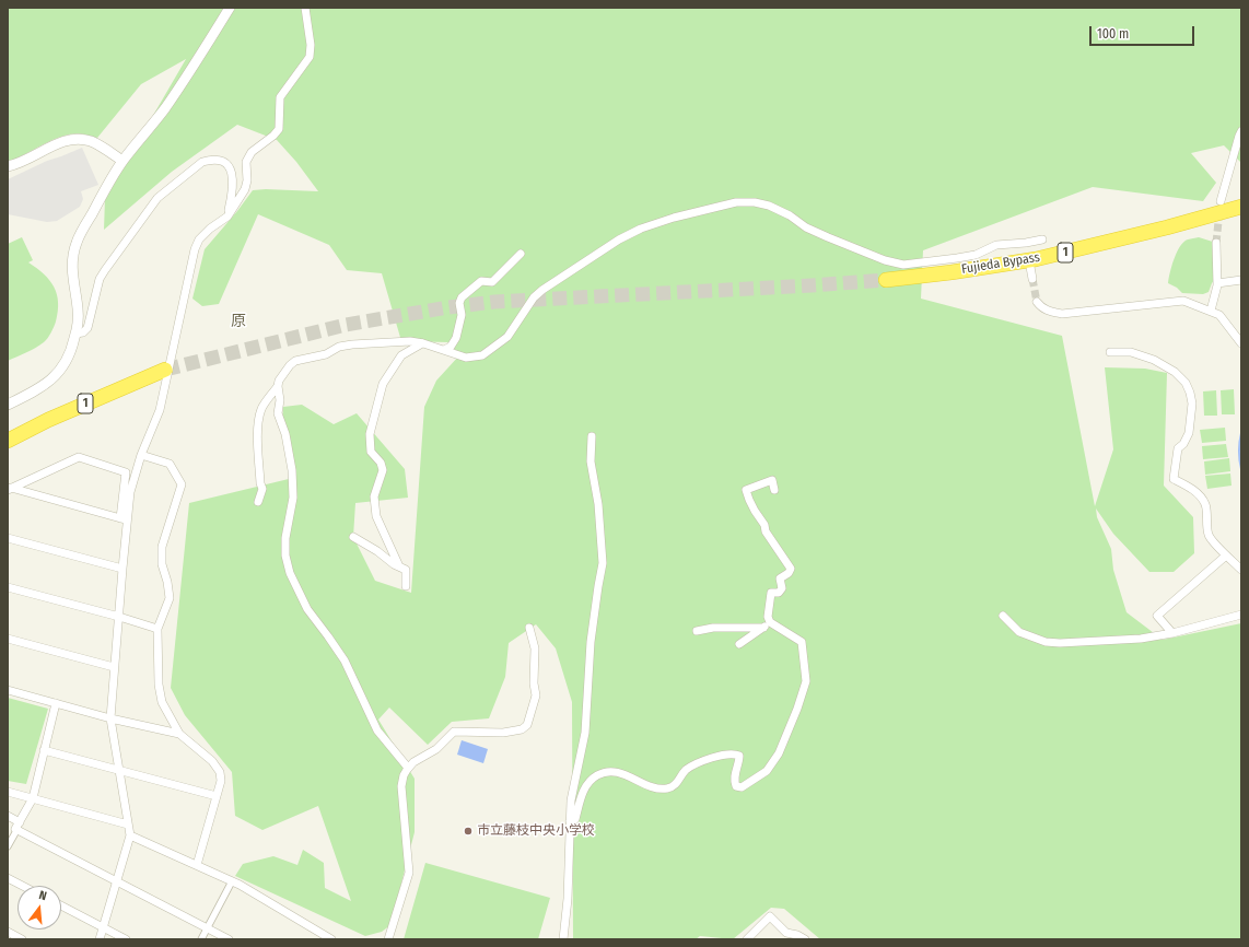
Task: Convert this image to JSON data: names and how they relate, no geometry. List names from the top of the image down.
{
  "streets": {
    "highway": ["1", "Fujieda Bypass"]
  },
  "districts": ["原"],
  "places": ["市立藤枝中央小学校"],
  "scale_bar": "100 m",
  "north": "top"
}
